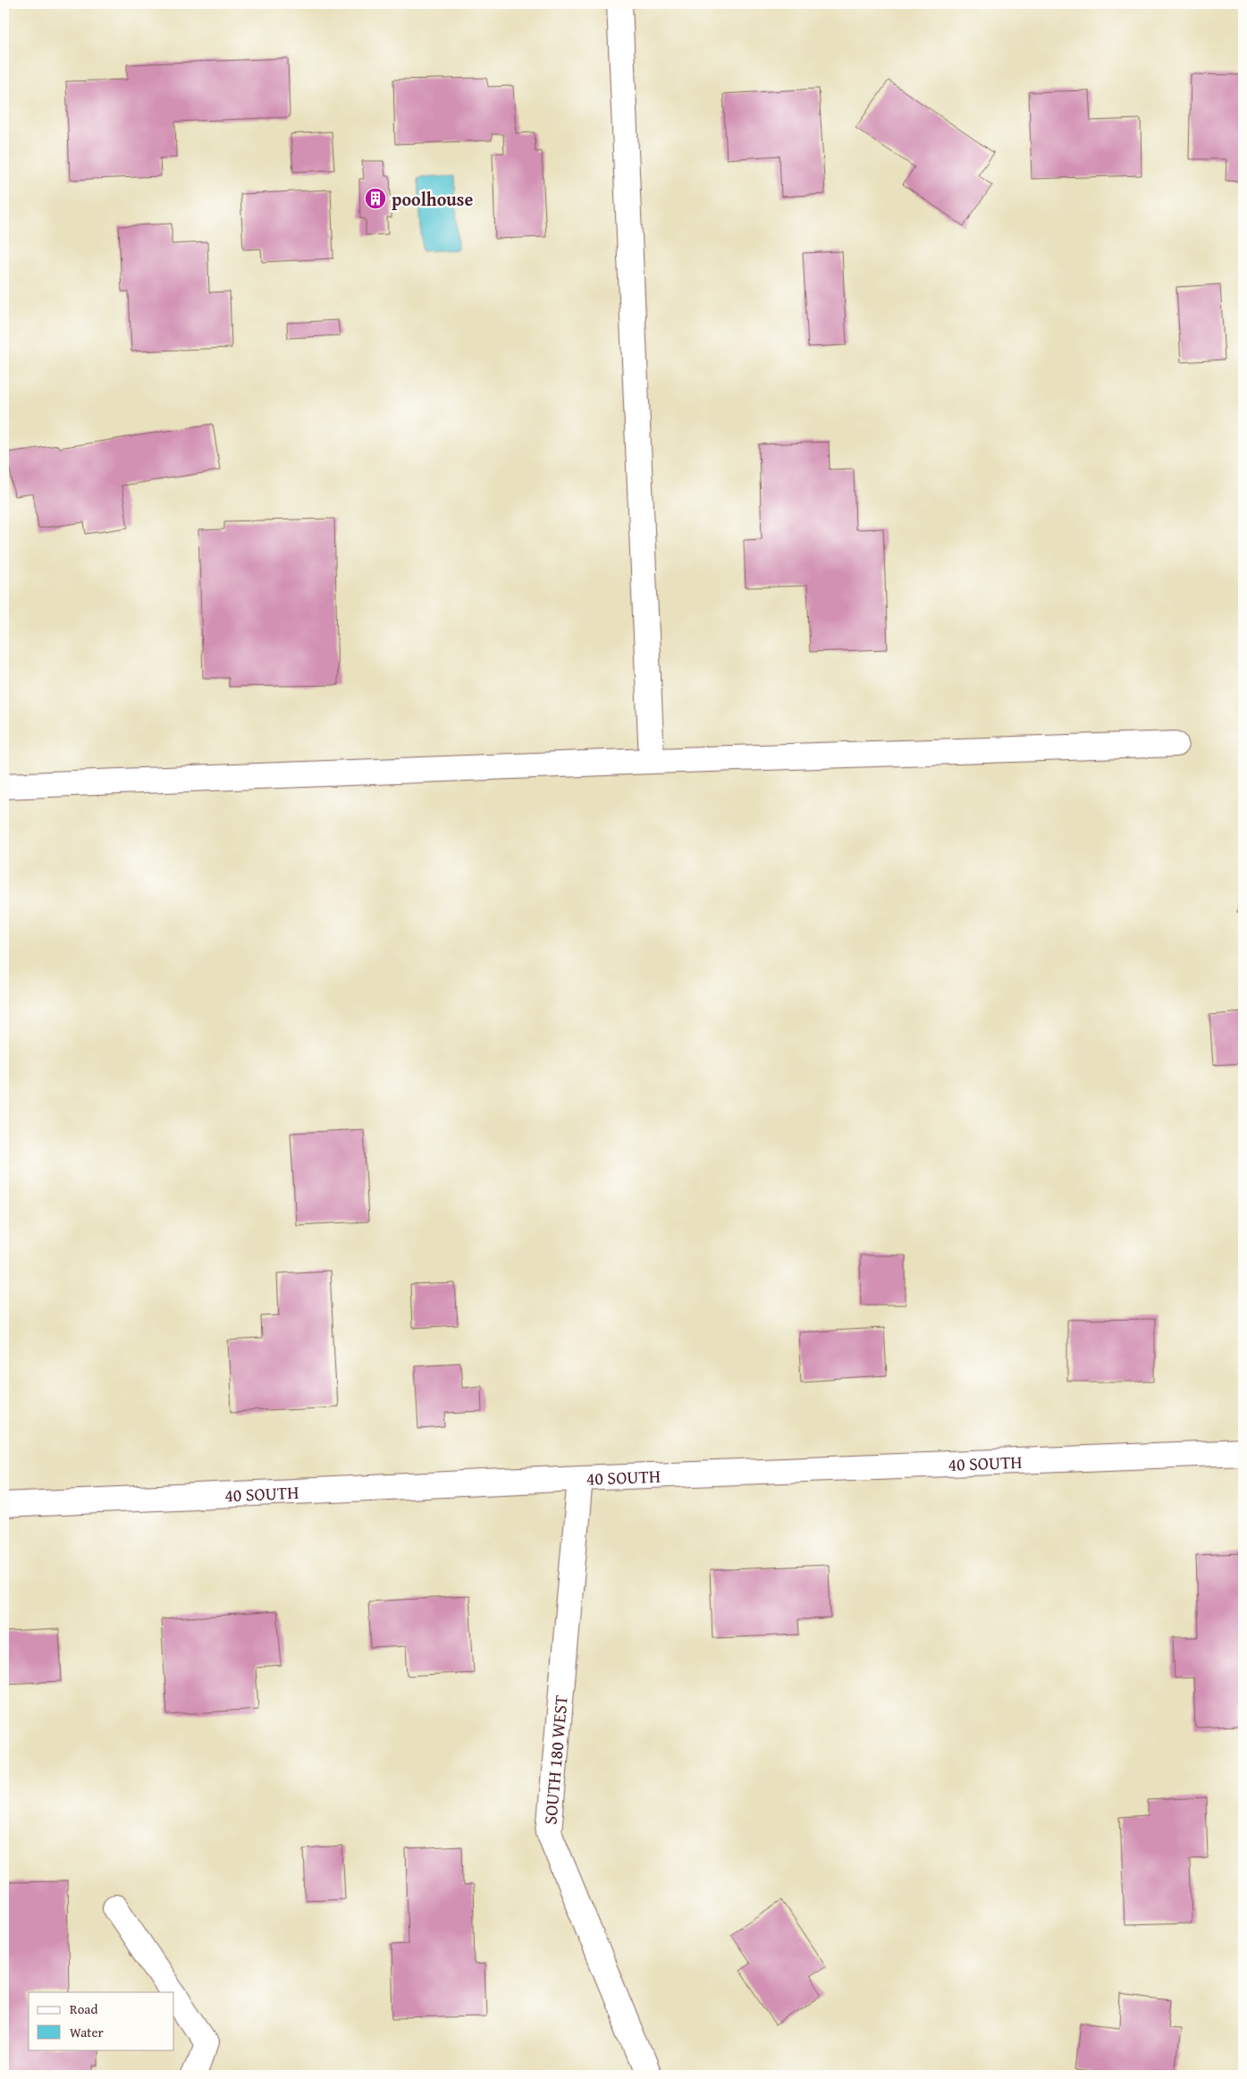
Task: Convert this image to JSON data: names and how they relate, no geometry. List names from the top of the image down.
{
  "streets": {
    "street": ["40 SOUTH", "SOUTH 180 WEST"]
  },
  "crossings": [
    ["40 SOUTH", "SOUTH 180 WEST"]
  ],
  "places": {
    "building": ["poolhouse"]
  },
  "legend": ["Road", "Water"]
}
